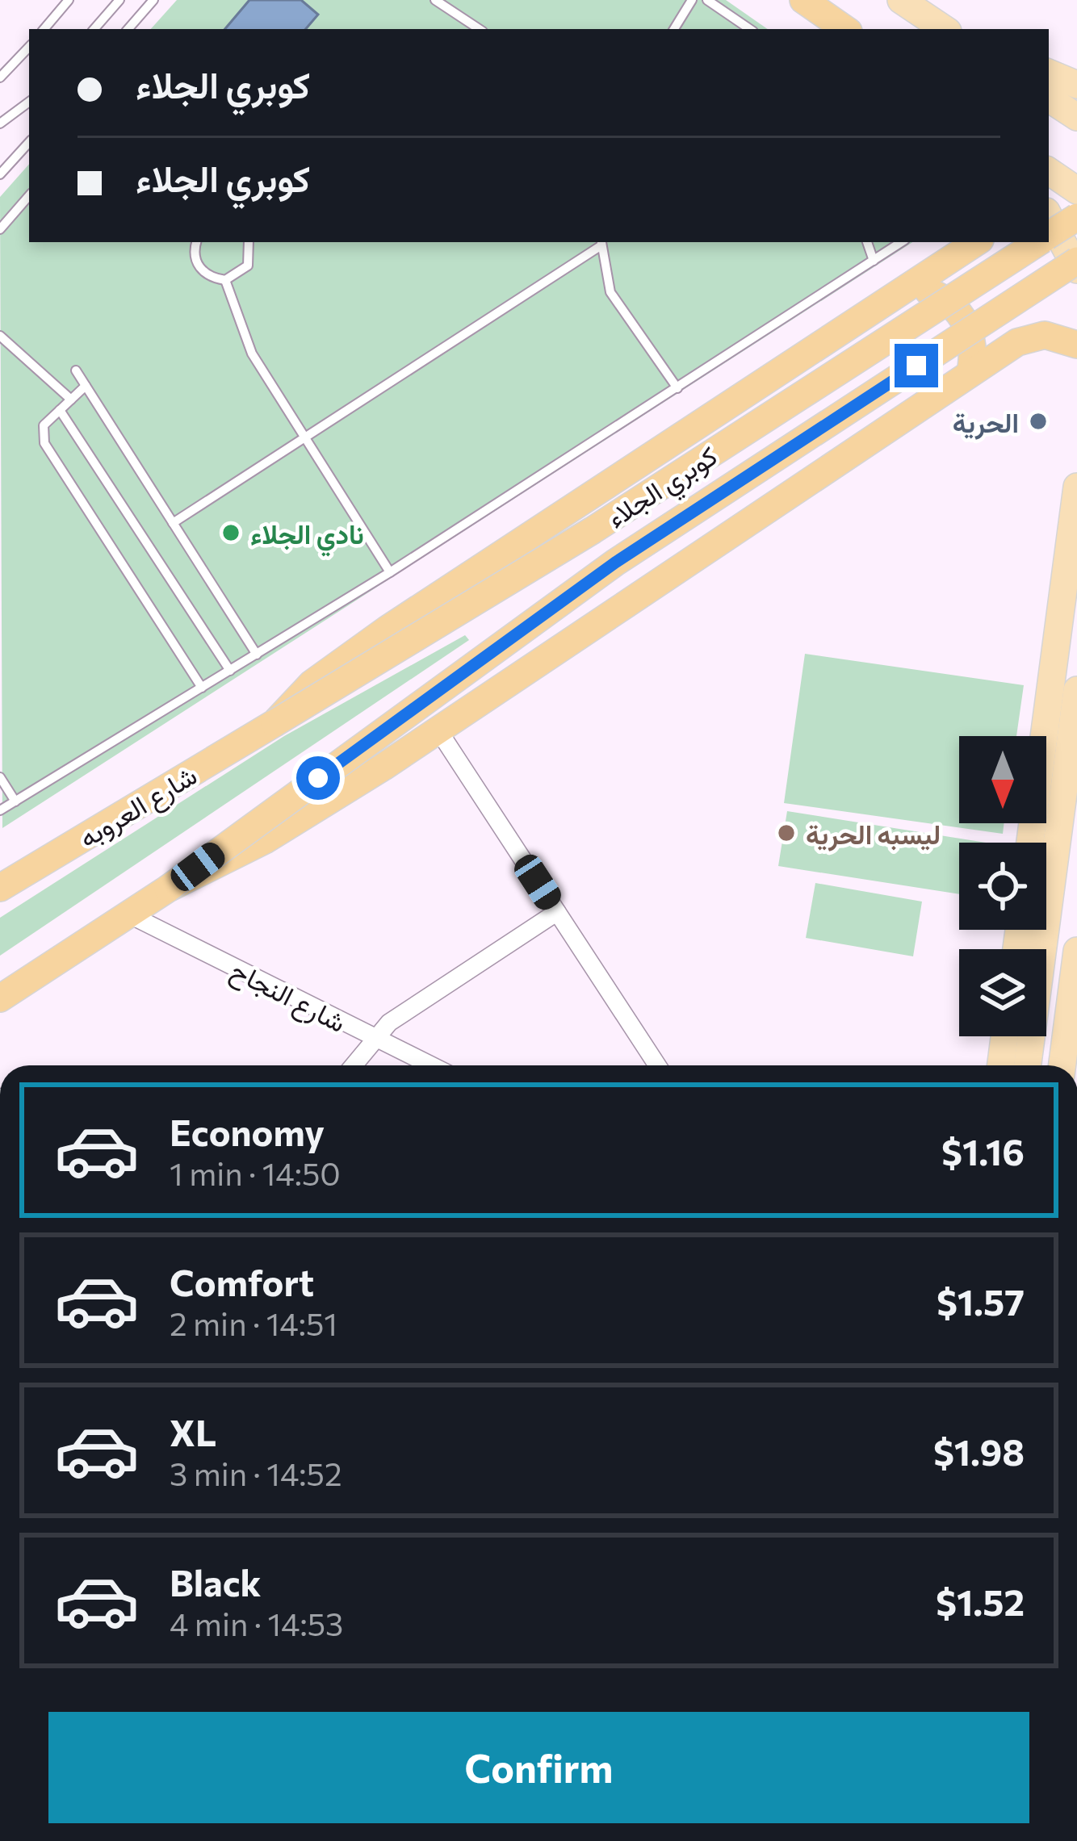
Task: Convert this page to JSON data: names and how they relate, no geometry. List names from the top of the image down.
{
  "streets": {
    "highway": ["كوبري الجلاء", "شارع العروبه"],
    "street": ["شارع النجاح"]
  },
  "crossings": [
    ["كوبري الجلاء", "شارع العروبه"]
  ],
  "places": ["الحرية", "نادي الجلاء", "ليسبه الحرية"],
  "north": "bottom",
  "page": {
    "banner": ["كوبري الجلاء", "كوبري الجلاء"],
    "list": [
      {
        "name": "Economy",
        "note": "1 min · 14:50",
        "value": "$1.16"
      },
      {
        "name": "Comfort",
        "note": "2 min · 14:51",
        "value": "$1.57"
      },
      {
        "name": "XL",
        "note": "3 min · 14:52",
        "value": "$1.98"
      },
      {
        "name": "Black",
        "note": "4 min · 14:53",
        "value": "$1.52"
      }
    ],
    "buttons": "Confirm"
  }
}
